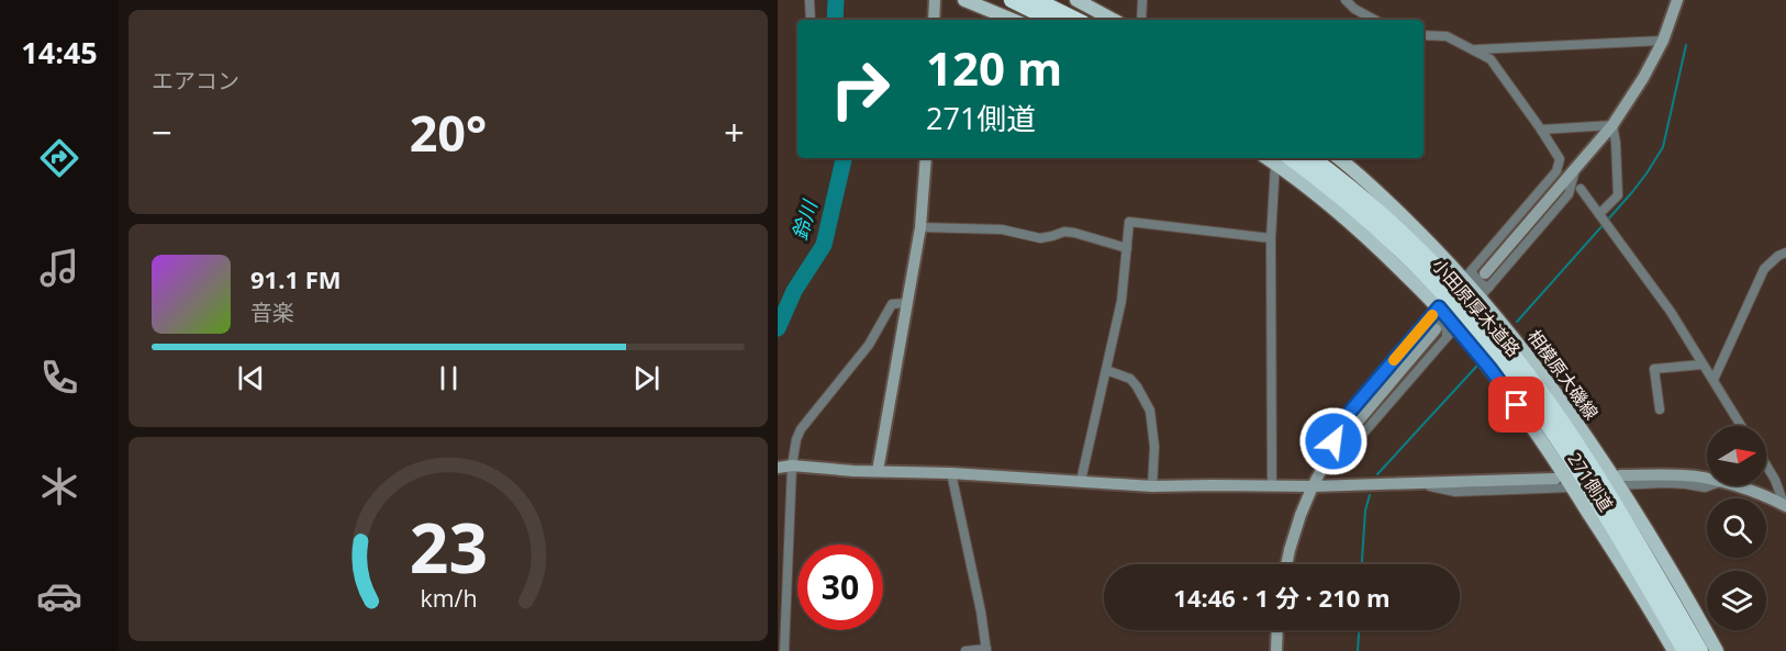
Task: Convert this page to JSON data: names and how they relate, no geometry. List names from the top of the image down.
{
  "streets": {
    "highway": ["小田原厚木道路"],
    "main road": ["相模原大磯線", "271側道"]
  },
  "crossings": [
    ["小田原厚木道路", "271側道"]
  ],
  "water": ["鈴川"],
  "north": "right",
  "page": {
    "tabs": "14:45",
    "tile": "エアコン",
    "turn": ["120 m", "271側道"],
    "heat": ["−", "20°", "+"],
    "song": ["91.1 FM", "音楽"],
    "limit": "30",
    "trip": "14:46 · 1 分 · 210 m",
    "gauge": ["23", "km/h"]
  }
}
